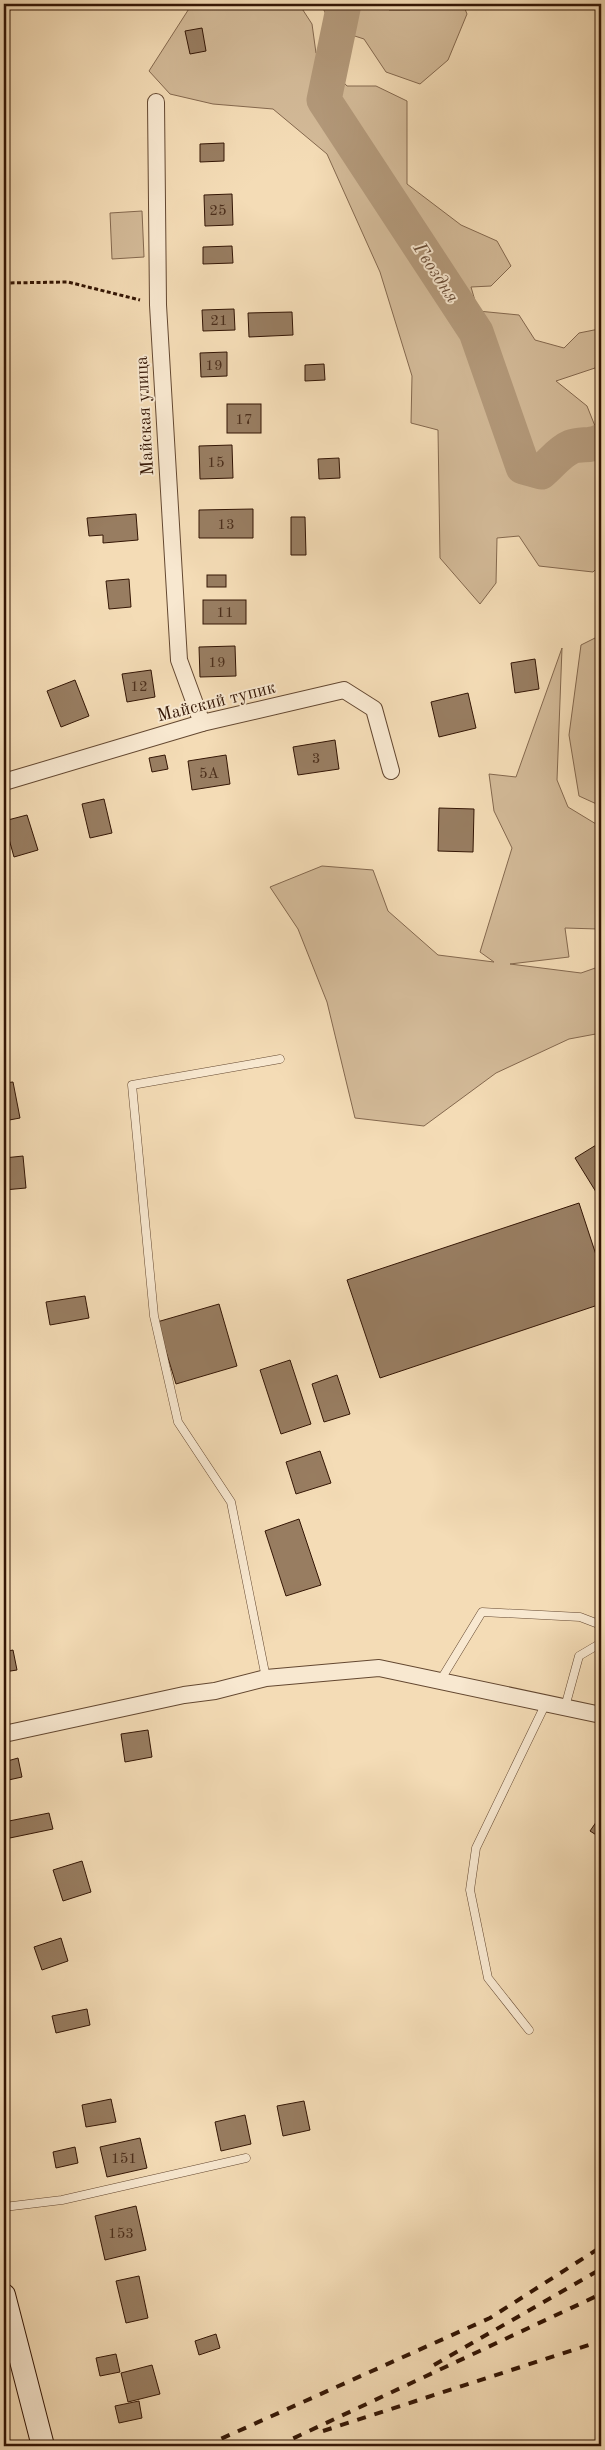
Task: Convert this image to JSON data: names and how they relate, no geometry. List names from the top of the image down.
{
  "streets": {
    "street": ["Майская улица", "Майский тупик"]
  },
  "crossings": [
    ["Майская улица", "Майский тупик"]
  ],
  "water": ["Гвоздня"],
  "house_numbers": [
    "25",
    "21",
    "19",
    "17",
    "15",
    "13",
    "11",
    "19",
    "12",
    "3",
    "5А",
    "151",
    "153"
  ]
}
